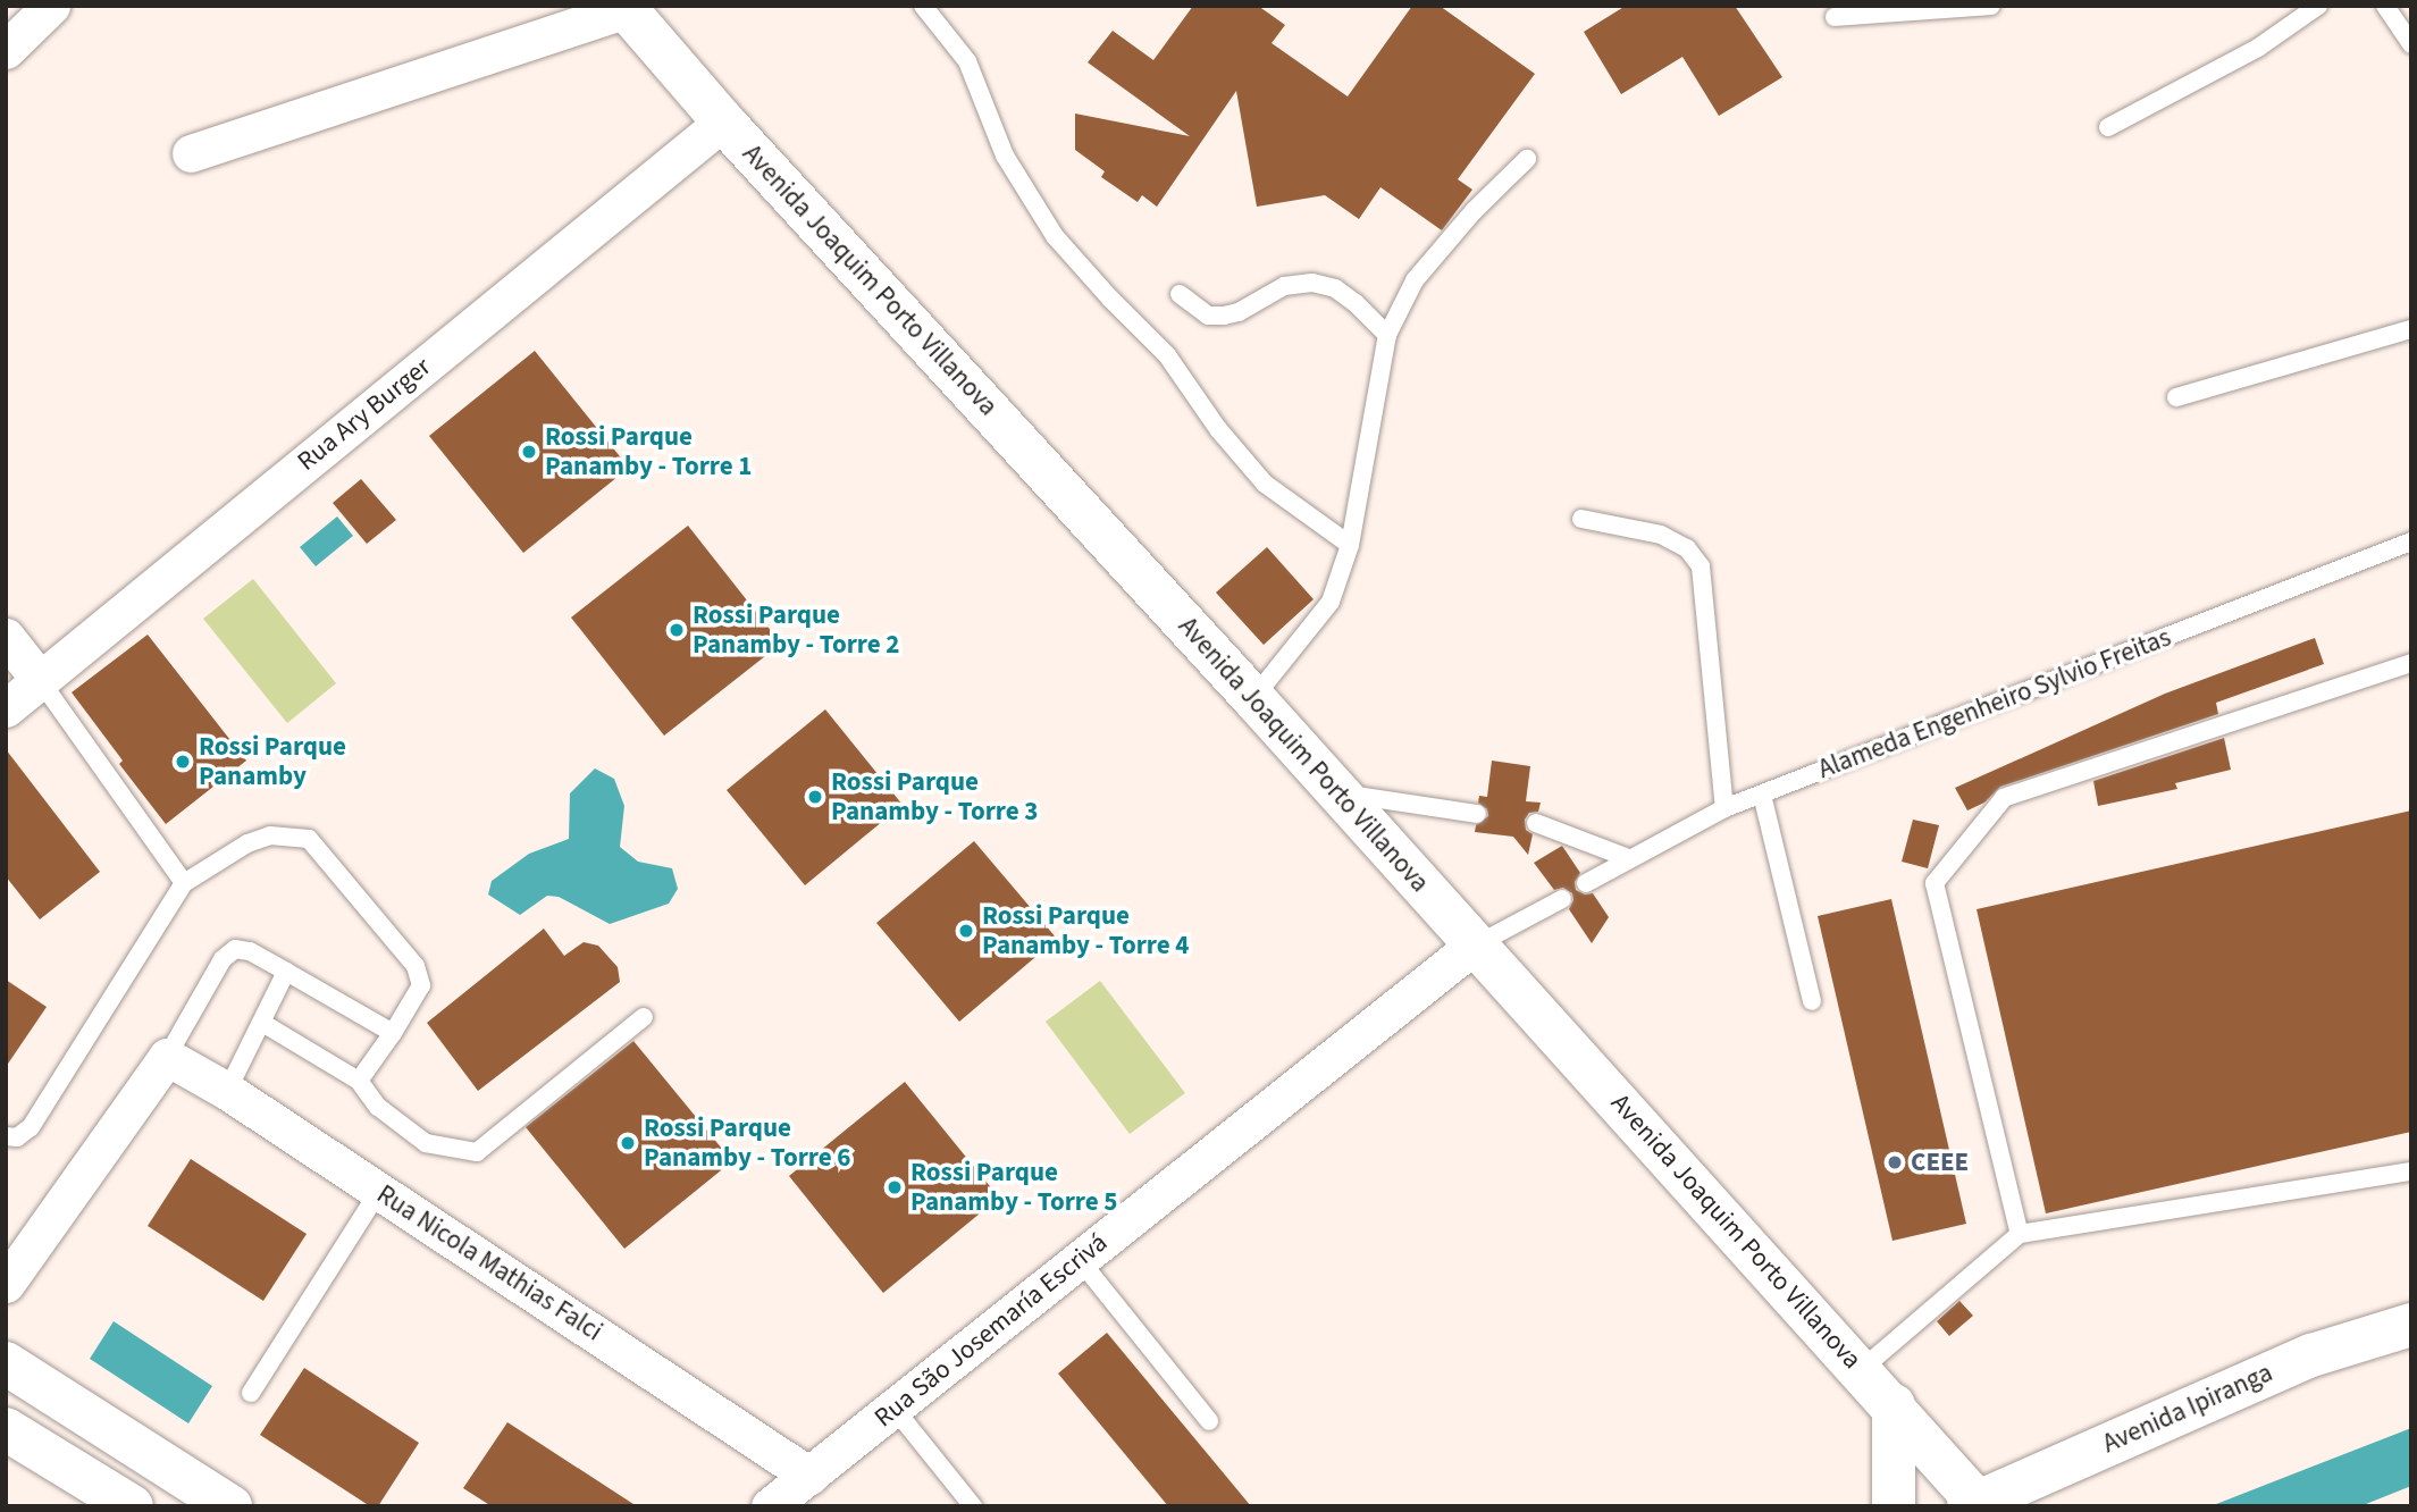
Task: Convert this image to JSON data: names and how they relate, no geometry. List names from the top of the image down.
{
  "streets": {
    "street": [
      "Avenida Joaquim Porto Villanova",
      "Rua Ary Burger",
      "Rua Nicola Mathias Falci",
      "Rua São Josemaría Escrivá",
      "Avenida Ipiranga"
    ],
    "lane": ["Alameda Engenheiro Sylvio Freitas"]
  },
  "crossings": [
    ["Avenida Joaquim Porto Villanova", "Rua Ary Burger"],
    ["Avenida Joaquim Porto Villanova", "Rua São Josemaría Escrivá"],
    ["Avenida Joaquim Porto Villanova", "Avenida Ipiranga"],
    ["Rua Nicola Mathias Falci", "Rua São Josemaría Escrivá"]
  ],
  "places": [
    "Rossi Parque Panamby - Torre 1",
    "Rossi Parque Panamby - Torre 2",
    "Rossi Parque Panamby",
    "Rossi Parque Panamby - Torre 3",
    "Rossi Parque Panamby - Torre 4",
    "Rossi Parque Panamby - Torre 6",
    "CEEE",
    "Rossi Parque Panamby - Torre 5"
  ]
}
